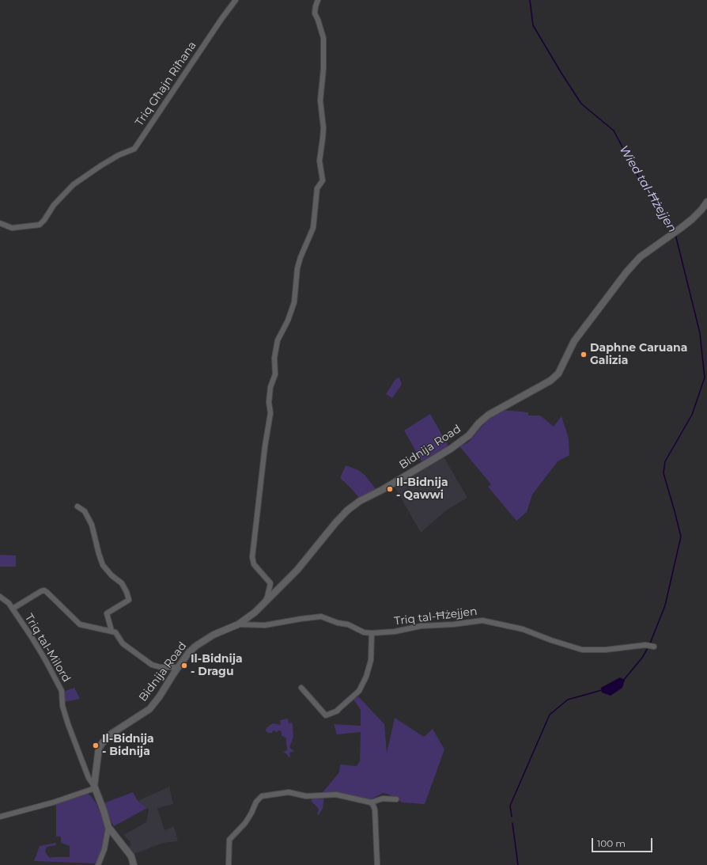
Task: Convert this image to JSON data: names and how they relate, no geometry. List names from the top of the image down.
{
  "streets": {
    "street": [
      "Triq Għajn Riħana",
      "Bidnija Road",
      "Triq tal-Ħżejjen",
      "Triq tal-Milord"
    ]
  },
  "crossings": [
    ["Bidnija Road", "Triq tal-Ħżejjen"],
    ["Bidnija Road", "Triq tal-Milord"]
  ],
  "water": ["Wied tal-Ħżejjen"],
  "places": [
    "Daphne Caruana Galizia",
    "Il-Bidnija - Qawwi",
    "Il-Bidnija - Dragu",
    "Il-Bidnija - Bidnija"
  ],
  "scale_bar": "100 m"
}
